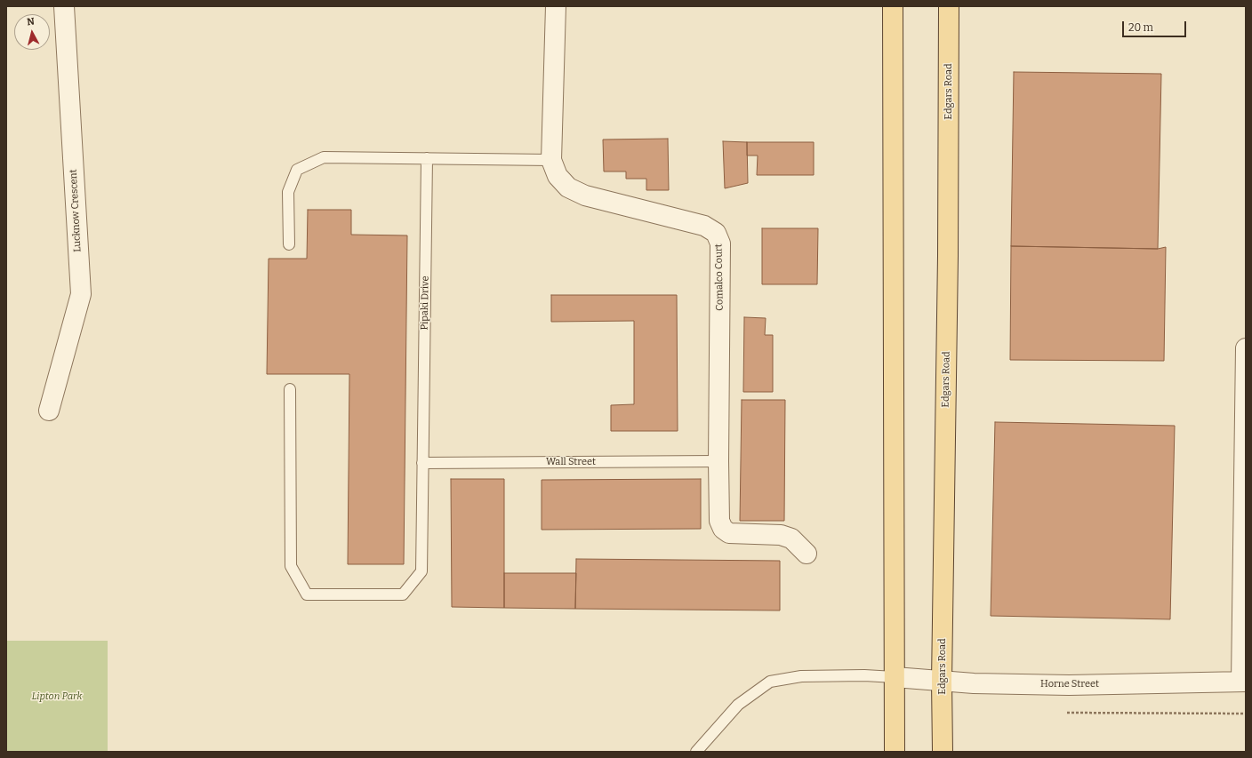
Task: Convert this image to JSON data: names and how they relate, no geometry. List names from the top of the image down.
{
  "streets": {
    "main road": ["Edgars Road"],
    "street": ["Lucknow Crescent", "Comalco Court", "Horne Street"],
    "lane": ["Pipaki Drive", "Wall Street"]
  },
  "crossings": [
    ["Edgars Road", "Horne Street"],
    ["Comalco Court", "Wall Street"],
    ["Pipaki Drive", "Wall Street"]
  ],
  "parks": ["Lipton Park"],
  "scale_bar": "20 m",
  "north": "top"
}
